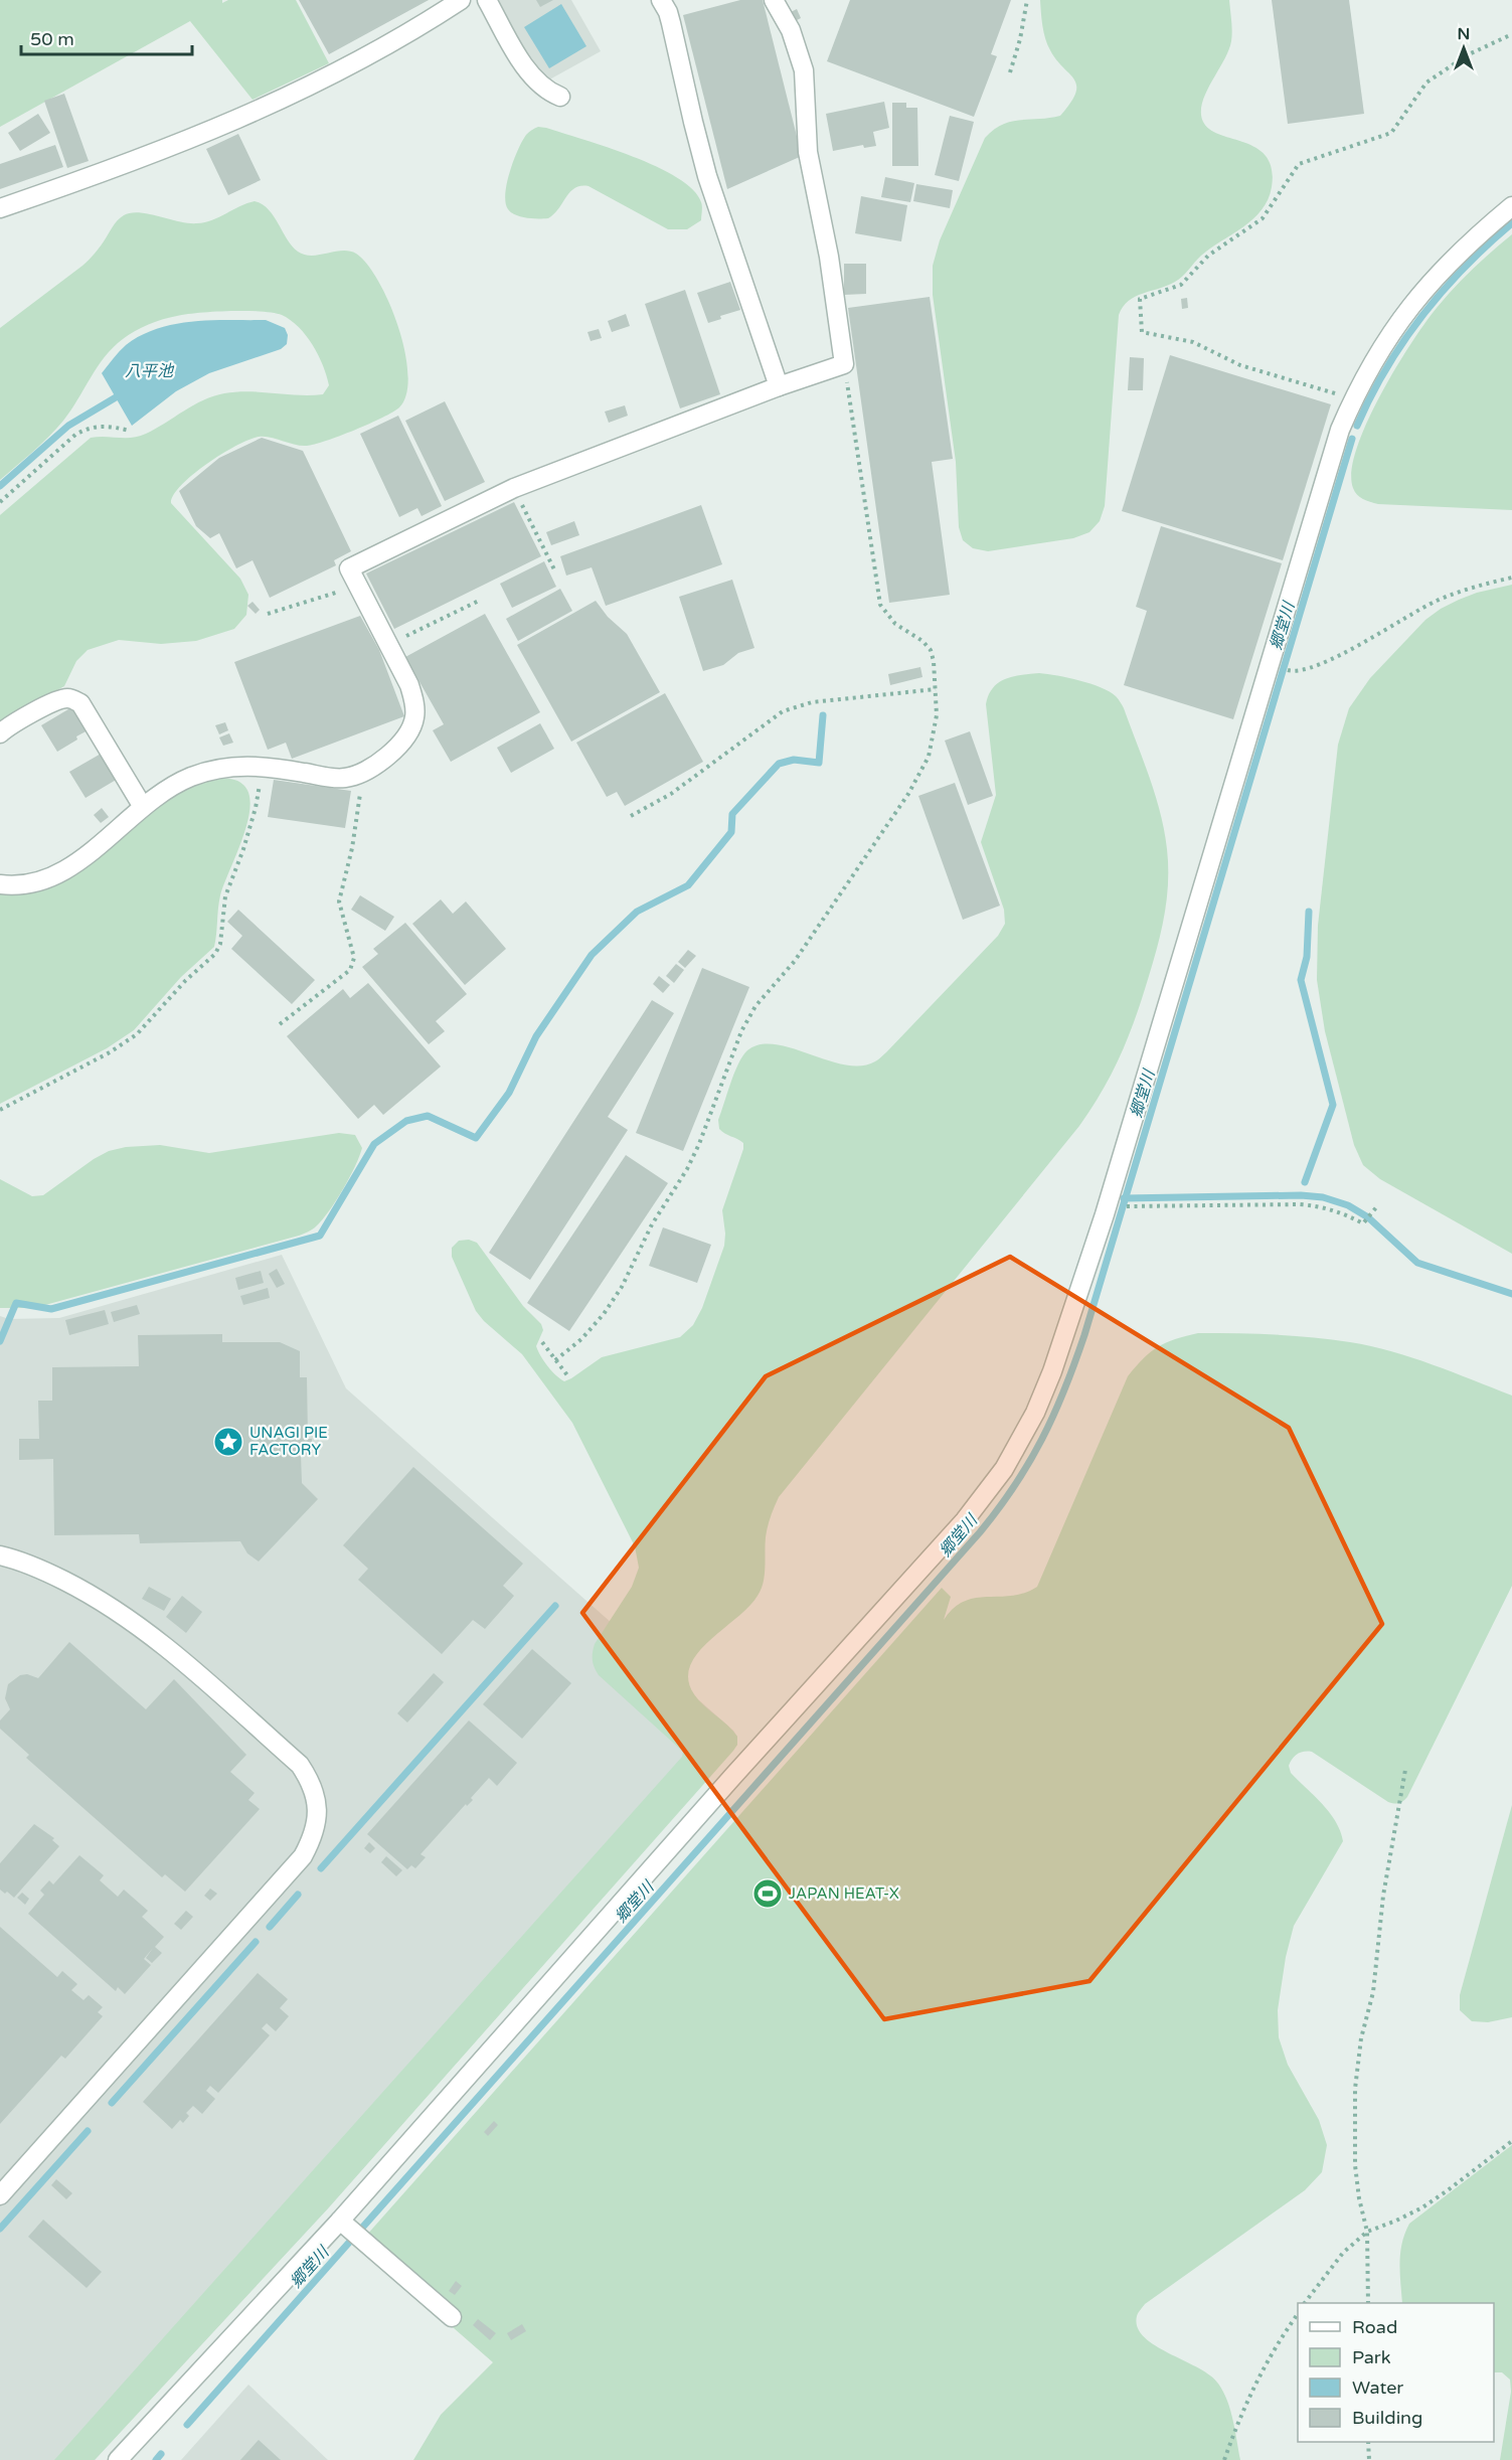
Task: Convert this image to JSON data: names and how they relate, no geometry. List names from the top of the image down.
{
  "water": ["八平池", "郷堂川"],
  "places": {
    "place": ["UNAGI PIE FACTORY"],
    "sports": ["JAPAN HEAT-X"]
  },
  "legend": [
    "Road",
    "Park",
    "Water",
    "Building"
  ],
  "scale_bar": "50 m",
  "north": "top"
}
